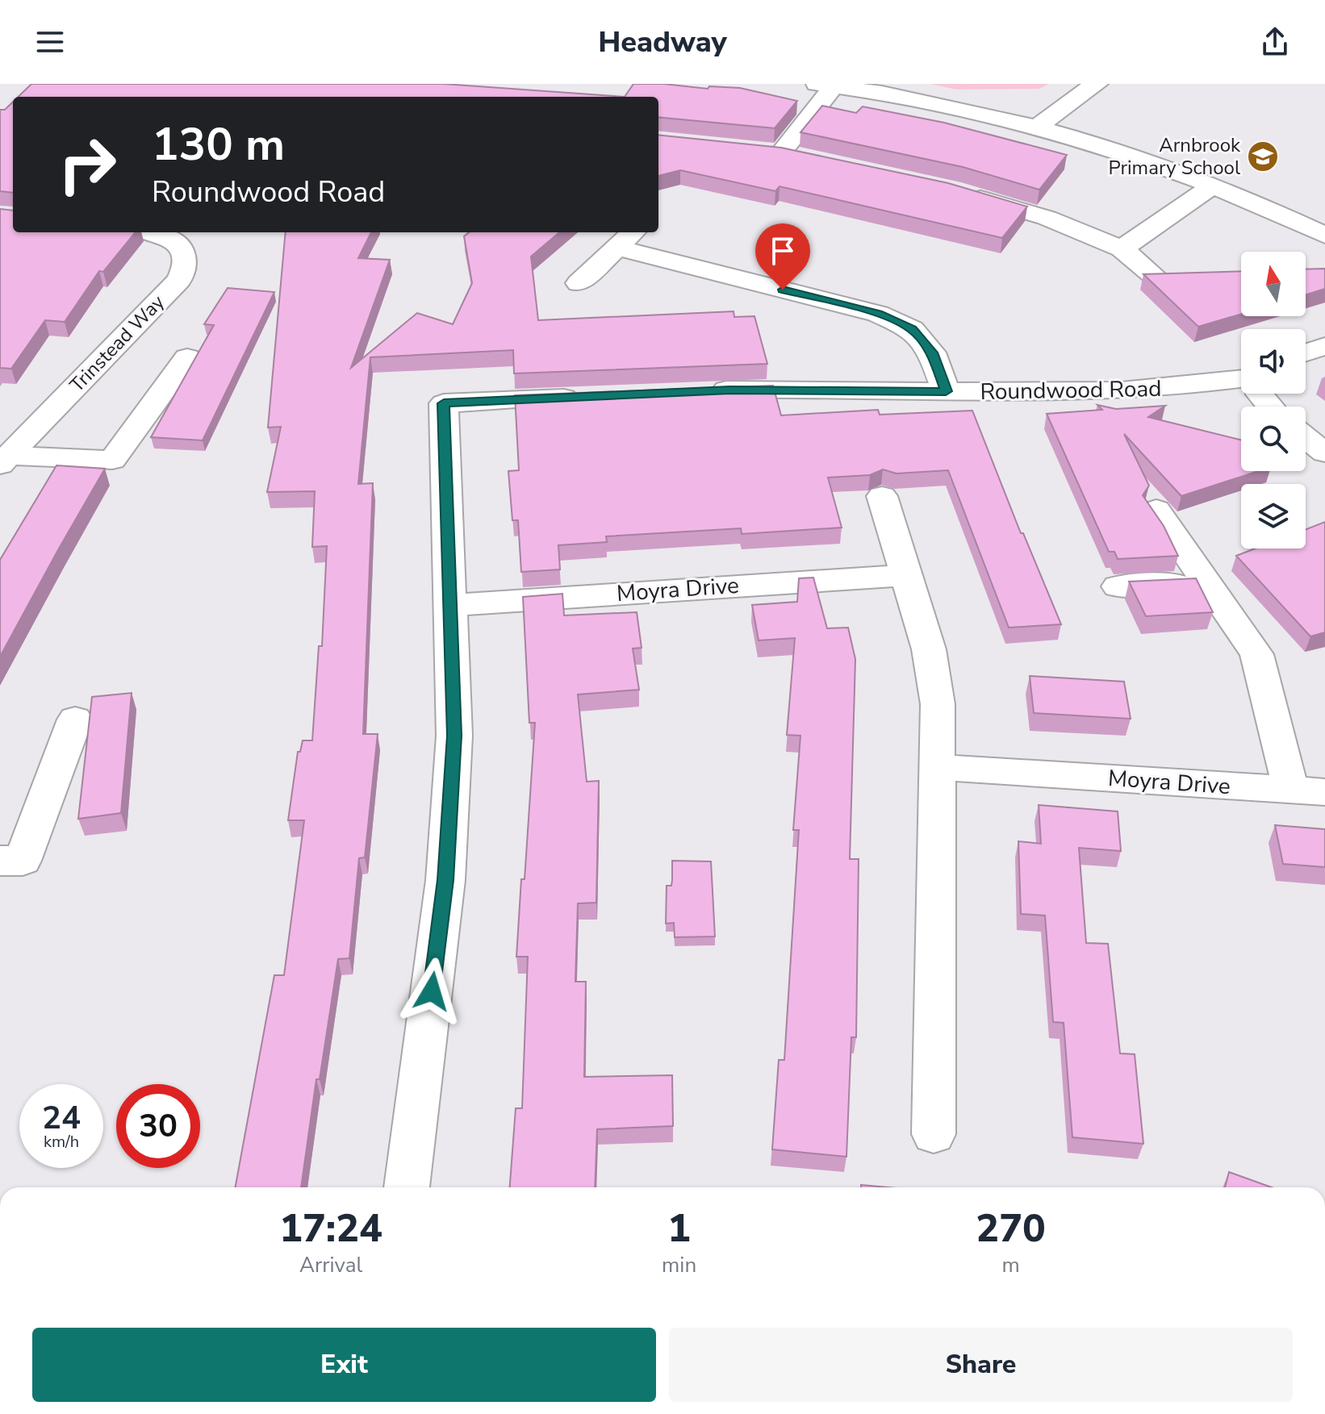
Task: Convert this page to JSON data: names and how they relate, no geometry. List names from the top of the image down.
{
  "streets": {
    "street": ["Trinstead Way", "Roundwood Road", "Moyra Drive"]
  },
  "places": {
    "school or university": ["Arnbrook Primary School"]
  },
  "north": "top",
  "page": {
    "header": "Headway",
    "turn": ["130 m", "Roundwood Road"],
    "speed": "24 km/h",
    "limit": "30",
    "eta": [
      "17:24",
      "Arrival",
      "1",
      "min",
      "270",
      "m"
    ],
    "buttons": ["Exit", "Share"]
  }
}
